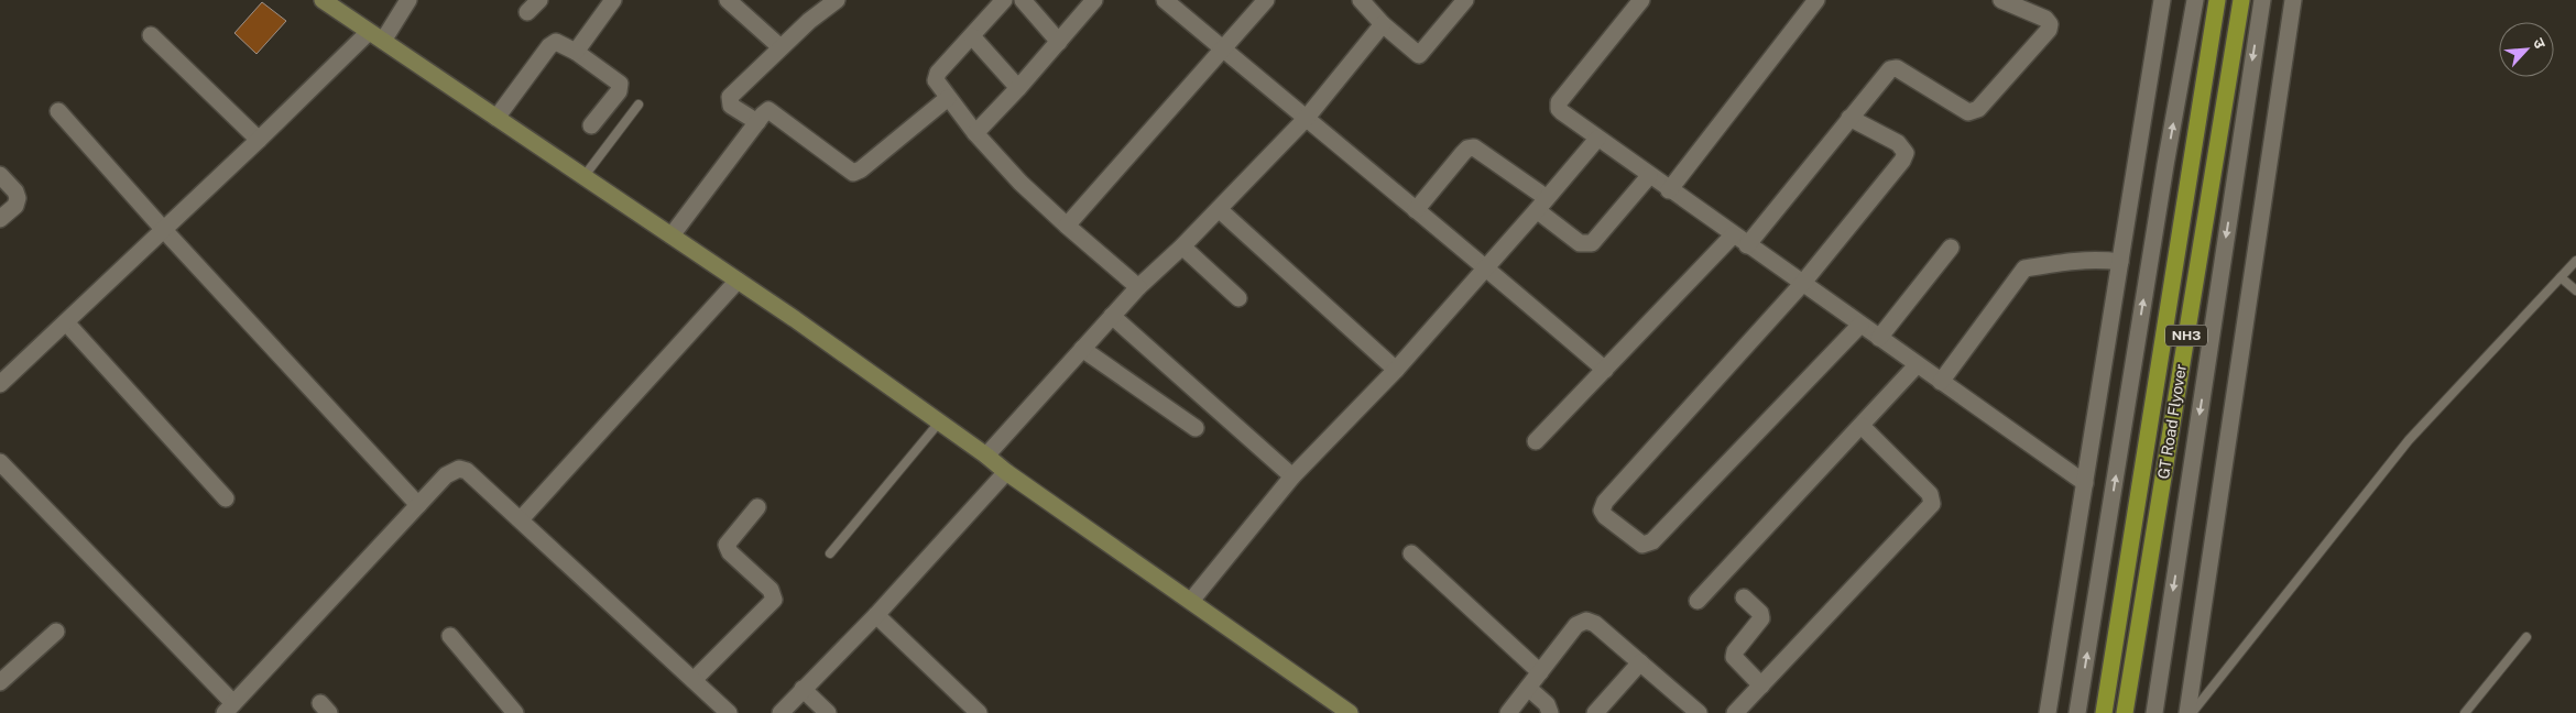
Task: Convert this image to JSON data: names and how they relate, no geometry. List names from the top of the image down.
{
  "streets": {
    "highway": ["NH3", "GT Road Flyover"]
  },
  "north": "top right"
}
